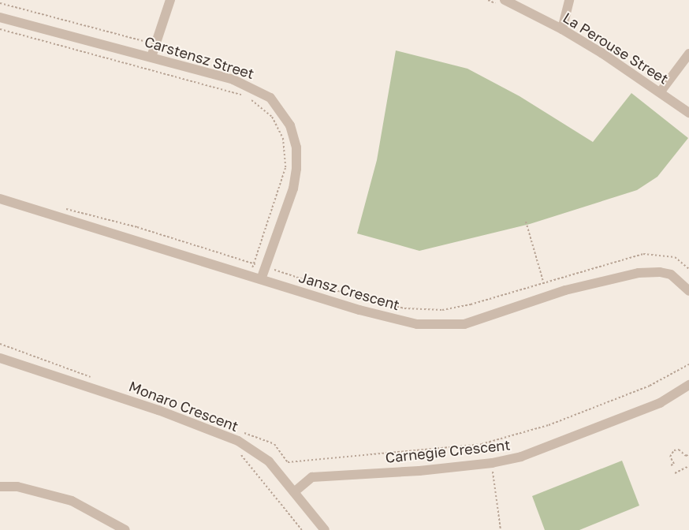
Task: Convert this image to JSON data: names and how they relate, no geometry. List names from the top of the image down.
{
  "streets": {
    "street": [
      "La Perouse Street",
      "Carstensz Street",
      "Jansz Crescent",
      "Monaro Crescent",
      "Carnegie Crescent"
    ]
  },
  "crossings": [
    ["Carstensz Street", "Jansz Crescent"],
    ["Monaro Crescent", "Carnegie Crescent"]
  ]
}
